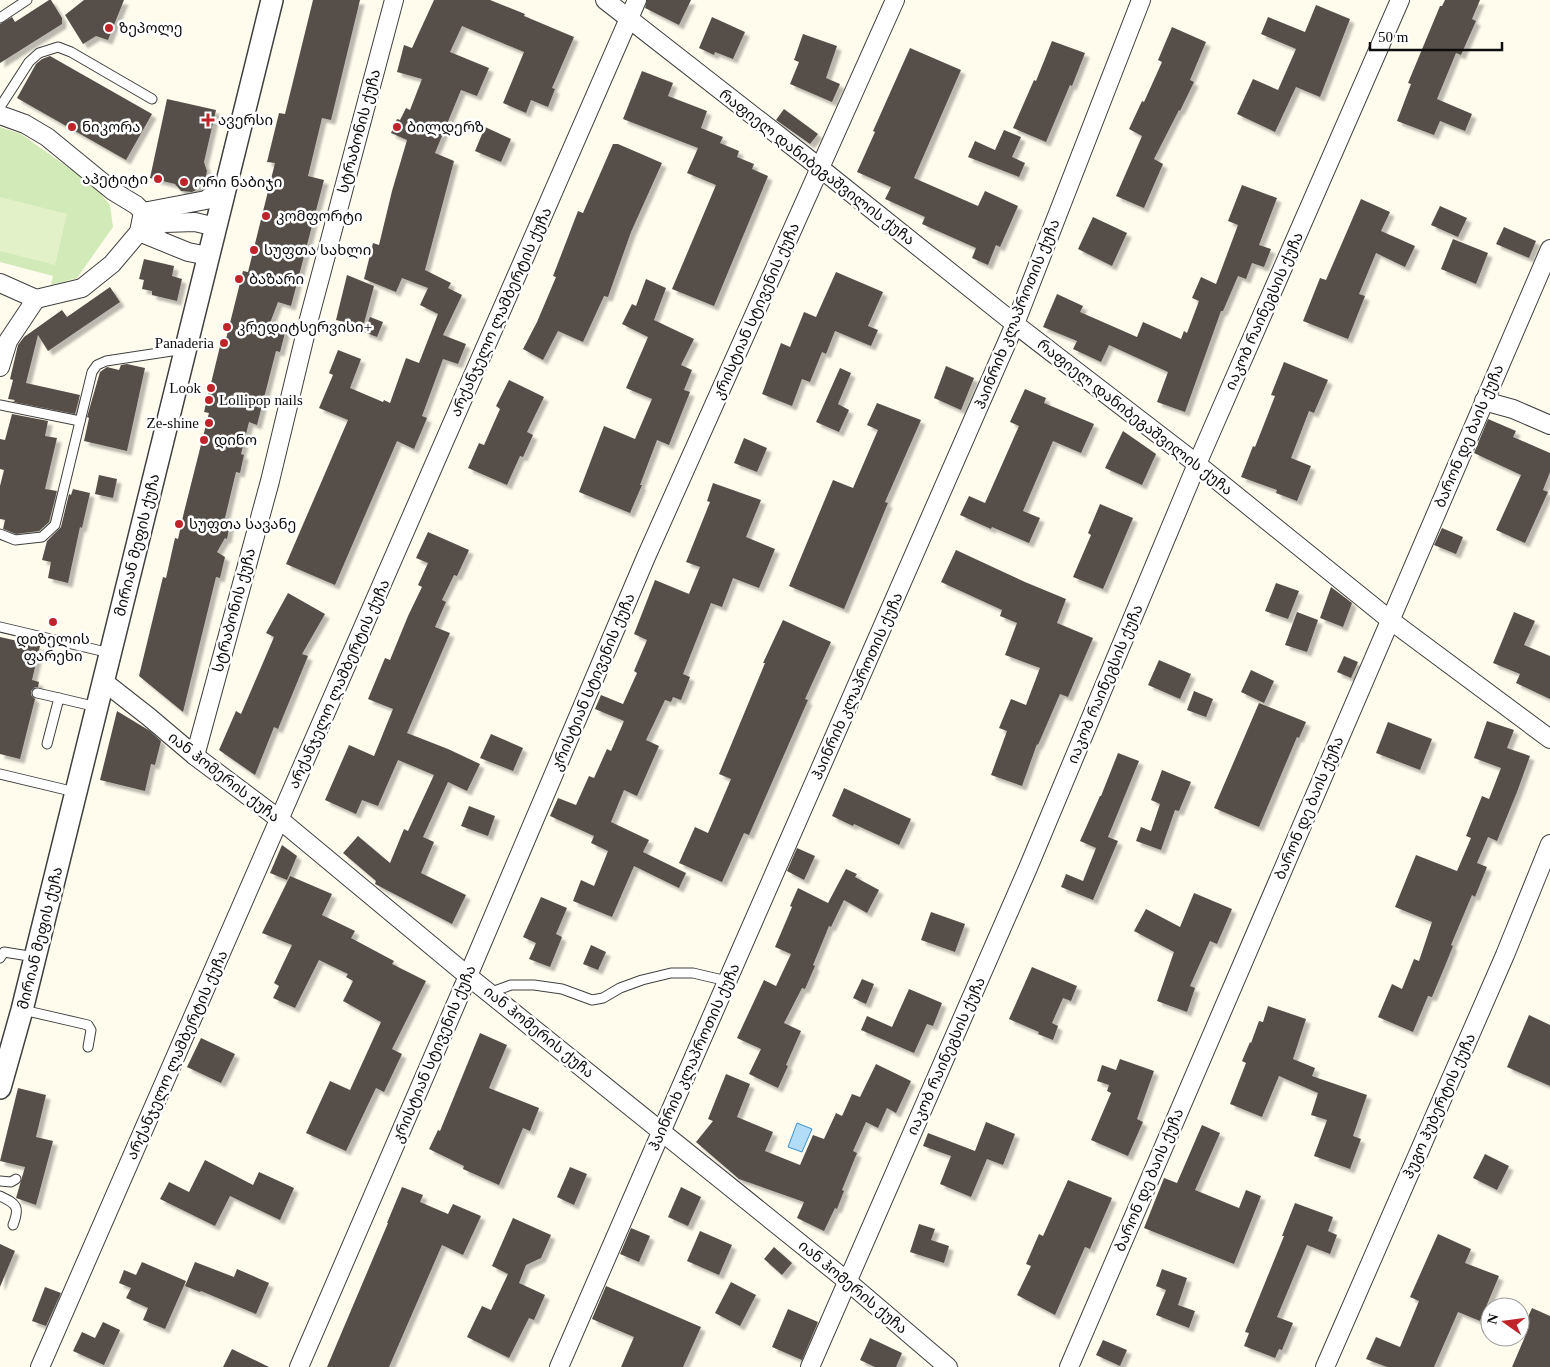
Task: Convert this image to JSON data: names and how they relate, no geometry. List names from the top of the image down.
{
  "streets": {
    "street": [
      "სტრაბონის ქუჩა",
      "რაფიელ დანიბეგაშვილის ქუჩა",
      "კრისტიან სტივენის ქუჩა",
      "იაკობ რაინეგსის ქუჩა",
      "არქანჯელო ლამბერტის ქუჩა",
      "ჰაინრიხ კლაპროთის ქუჩა",
      "ბარონ დე ბაის ქუჩა",
      "მირიან მეფის ქუჩა",
      "იან ჰომერის ქუჩა",
      "ჰუგო ჰუბერტის ქუჩა"
    ]
  },
  "crossings": [
    ["სტრაბონის ქუჩა", "იან ჰომერის ქუჩა"],
    ["რაფიელ დანიბეგაშვილის ქუჩა", "კრისტიან სტივენის ქუჩა"],
    ["რაფიელ დანიბეგაშვილის ქუჩა", "იაკობ რაინეგსის ქუჩა"],
    ["რაფიელ დანიბეგაშვილის ქუჩა", "არქანჯელო ლამბერტის ქუჩა"],
    ["რაფიელ დანიბეგაშვილის ქუჩა", "ჰაინრიხ კლაპროთის ქუჩა"],
    ["რაფიელ დანიბეგაშვილის ქუჩა", "ბარონ დე ბაის ქუჩა"],
    ["კრისტიან სტივენის ქუჩა", "იან ჰომერის ქუჩა"],
    ["იაკობ რაინეგსის ქუჩა", "იან ჰომერის ქუჩა"],
    ["არქანჯელო ლამბერტის ქუჩა", "იან ჰომერის ქუჩა"],
    ["ჰაინრიხ კლაპროთის ქუჩა", "იან ჰომერის ქუჩა"],
    ["მირიან მეფის ქუჩა", "იან ჰომერის ქუჩა"]
  ],
  "places": {
    "other": [
      "ზეპოლე",
      "ნიკორა",
      "ბილდერზ",
      "აპეტიტი",
      "ორი ნაბიჯი",
      "კომფორტი",
      "სუფთა სახლი",
      "ბაზარი",
      "კრედიტსერვისი+",
      "Panaderia",
      "Look",
      "Lollipop nails",
      "Ze-shine",
      "დინო",
      "სუფთა სავანე",
      "დიზელის ფარეხი"
    ],
    "health": ["ავერსი"]
  },
  "scale_bar": "50 m",
  "north": "left"
}
